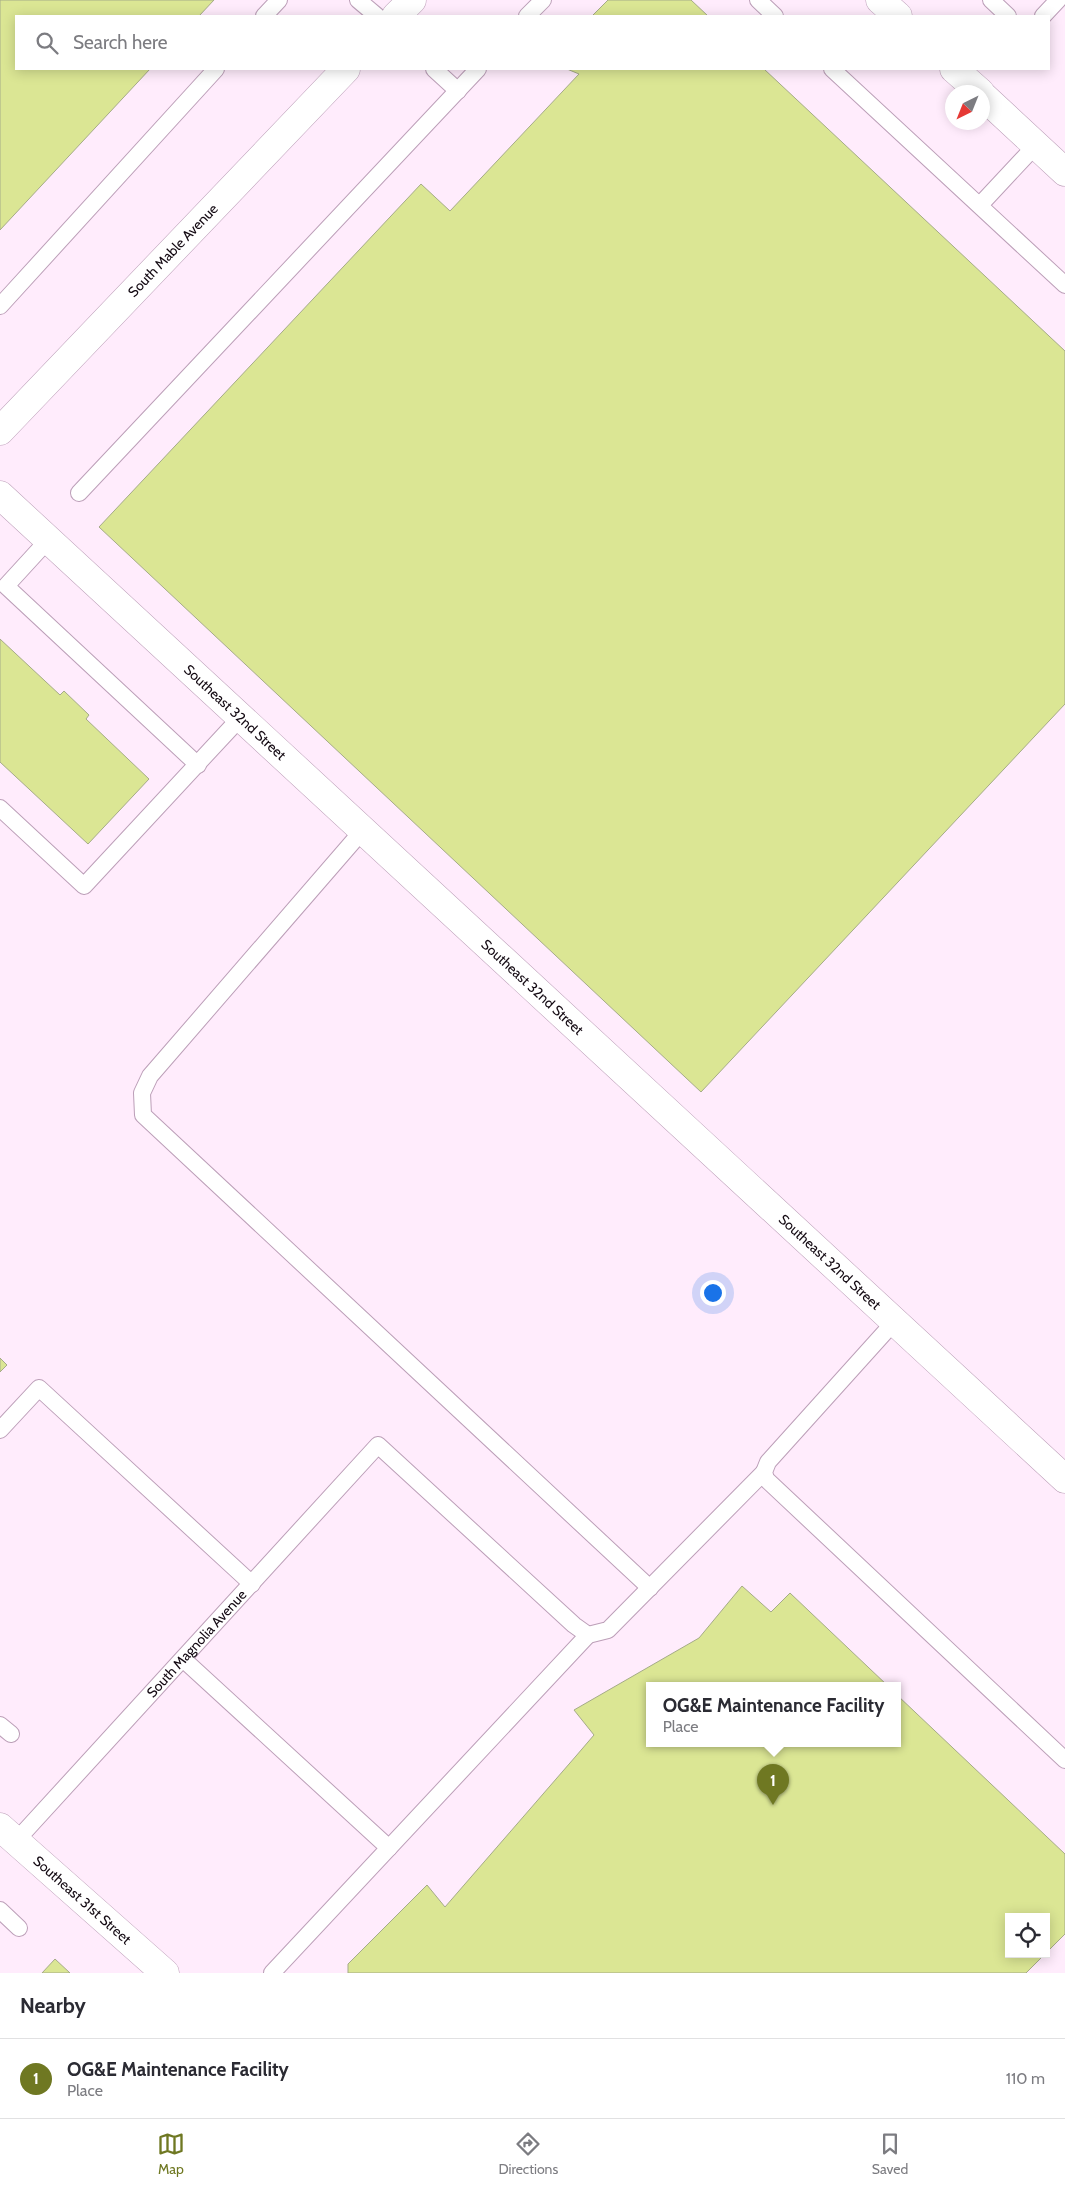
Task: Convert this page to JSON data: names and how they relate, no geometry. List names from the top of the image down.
{
  "streets": {
    "street": ["South Mable Avenue", "Southeast 32nd Street", "Southeast 31st Street"],
    "lane": ["South Magnolia Avenue"]
  },
  "crossings": [
    ["South Magnolia Avenue", "Southeast 31st Street"]
  ],
  "north": "bottom left",
  "page": {
    "search": "Search here",
    "popup": ["OG&E Maintenance Facility", "Place"],
    "pins": "1",
    "heading": "Nearby",
    "list": [
      {
        "mark": "1",
        "name": "OG&E Maintenance Facility",
        "note": "Place",
        "value": "110 m"
      }
    ],
    "nav": ["Map", "Directions", "Saved"]
  }
}
